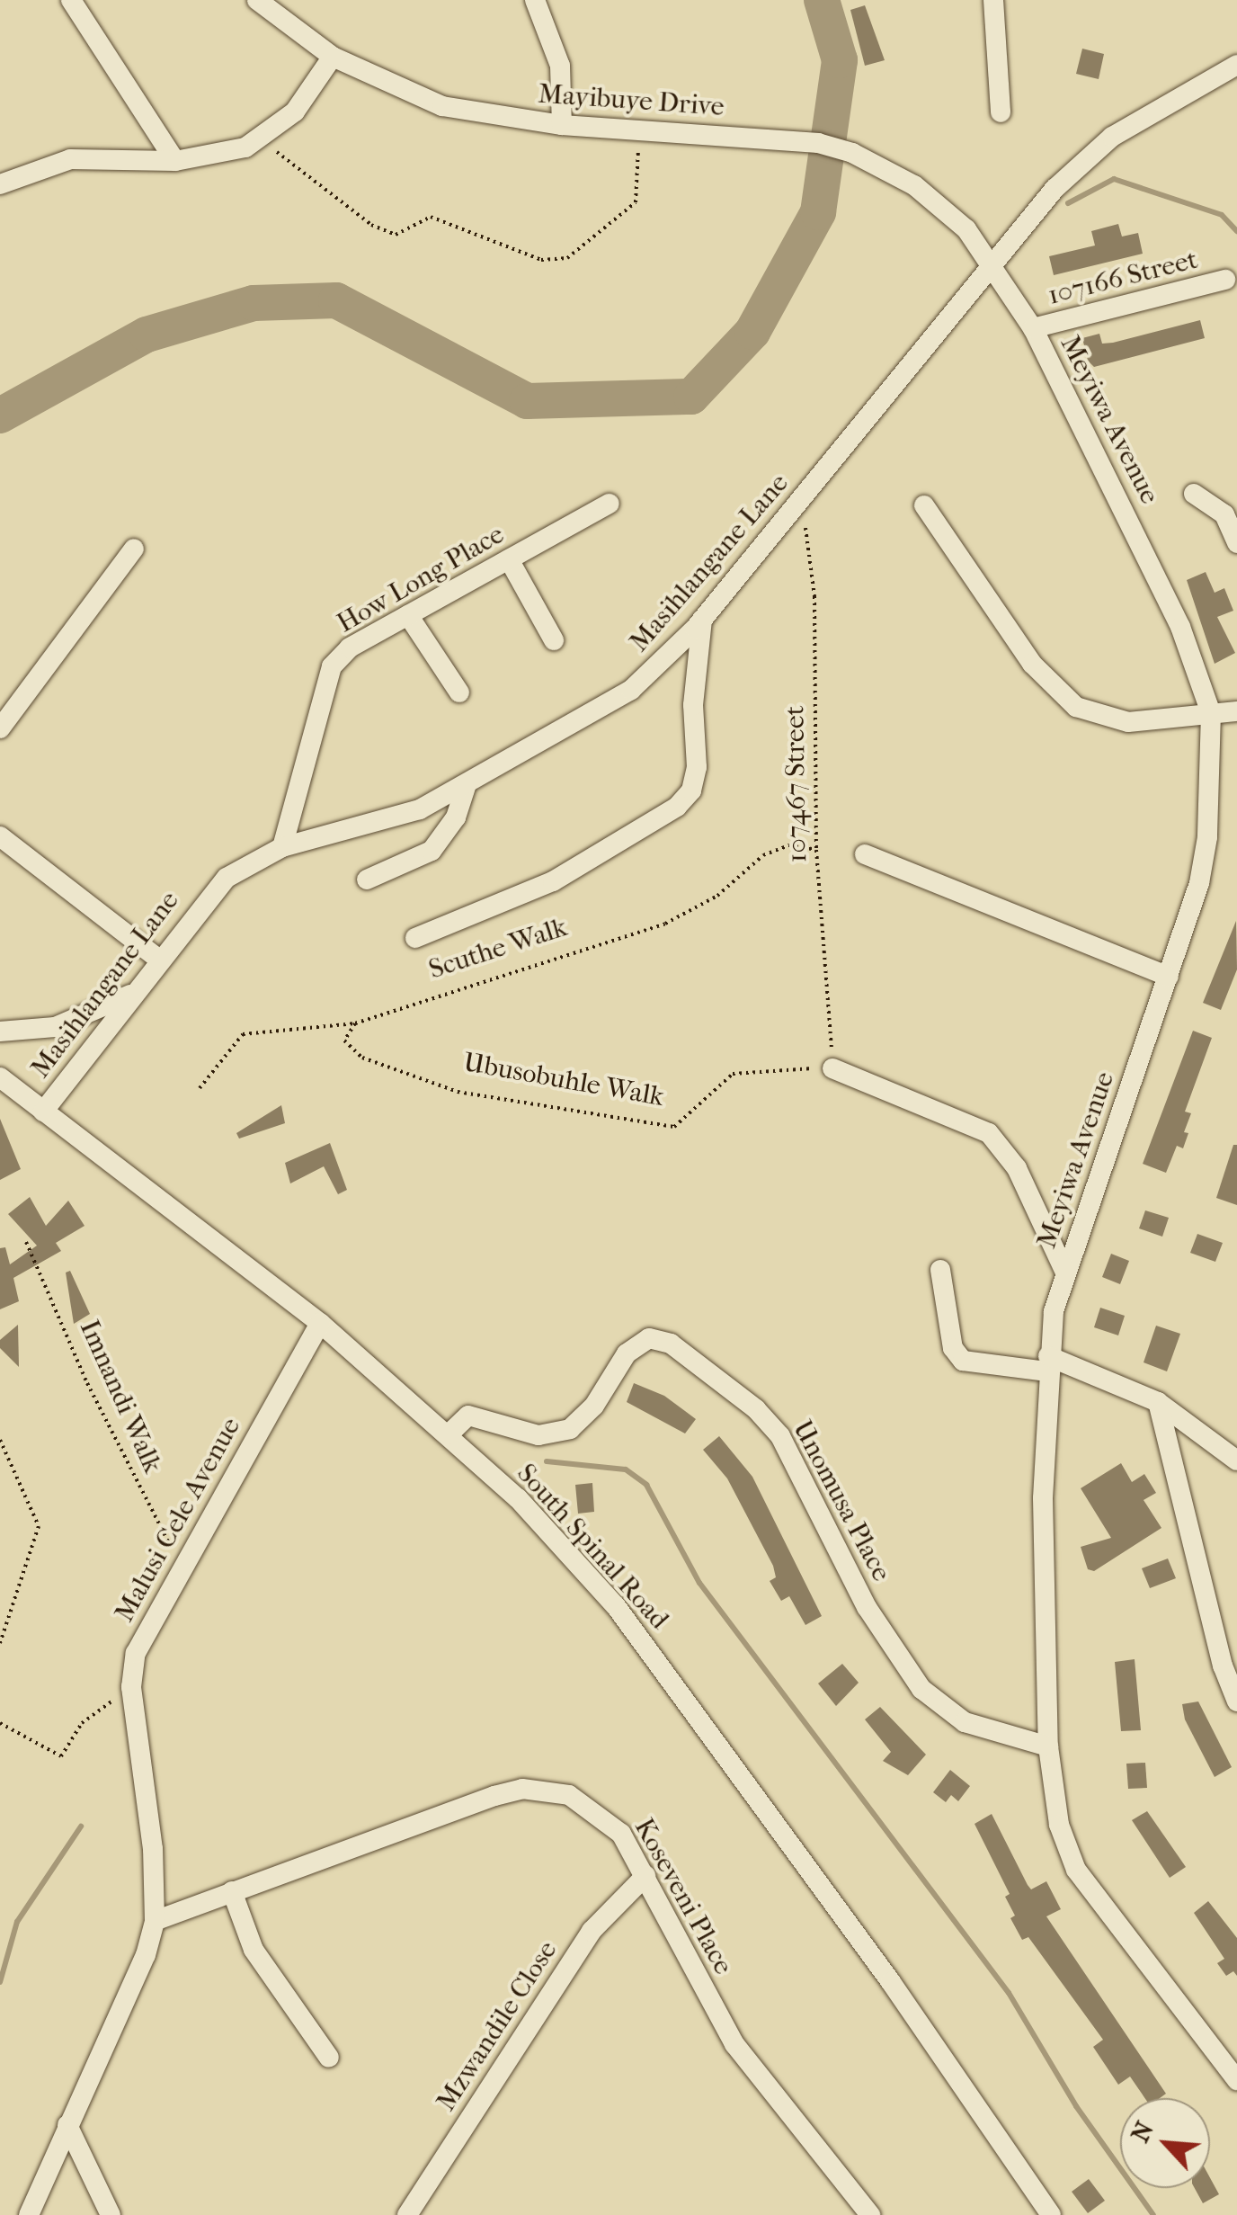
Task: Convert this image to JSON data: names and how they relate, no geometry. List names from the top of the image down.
{
  "streets": {
    "street": [
      "Mayibuye Drive",
      "107166 Street",
      "Meyiwa Avenue",
      "Masihlangane Lane",
      "How Long Place",
      "Unomusa Place",
      "Malusi Cele Avenue",
      "South Spinal Road",
      "Koseveni Place",
      "Mzwandile Close"
    ],
    "path": [
      "107467 Street",
      "Scuthe Walk",
      "Ubusobuhle Walk",
      "Imnandi Walk"
    ]
  },
  "crossings": [
    ["Mayibuye Drive", "Meyiwa Avenue"],
    ["Mayibuye Drive", "Masihlangane Lane"],
    ["107166 Street", "Meyiwa Avenue"],
    ["Meyiwa Avenue", "Masihlangane Lane"],
    ["Meyiwa Avenue", "Unomusa Place"],
    ["Masihlangane Lane", "How Long Place"],
    ["Masihlangane Lane", "107467 Street"],
    ["Masihlangane Lane", "South Spinal Road"],
    ["107467 Street", "Scuthe Walk"],
    ["107467 Street", "Ubusobuhle Walk"],
    ["Scuthe Walk", "Ubusobuhle Walk"],
    ["Imnandi Walk", "Malusi Cele Avenue"],
    ["Unomusa Place", "South Spinal Road"],
    ["Malusi Cele Avenue", "South Spinal Road"],
    ["Malusi Cele Avenue", "Koseveni Place"],
    ["Koseveni Place", "Mzwandile Close"]
  ],
  "north": "top left"
}
